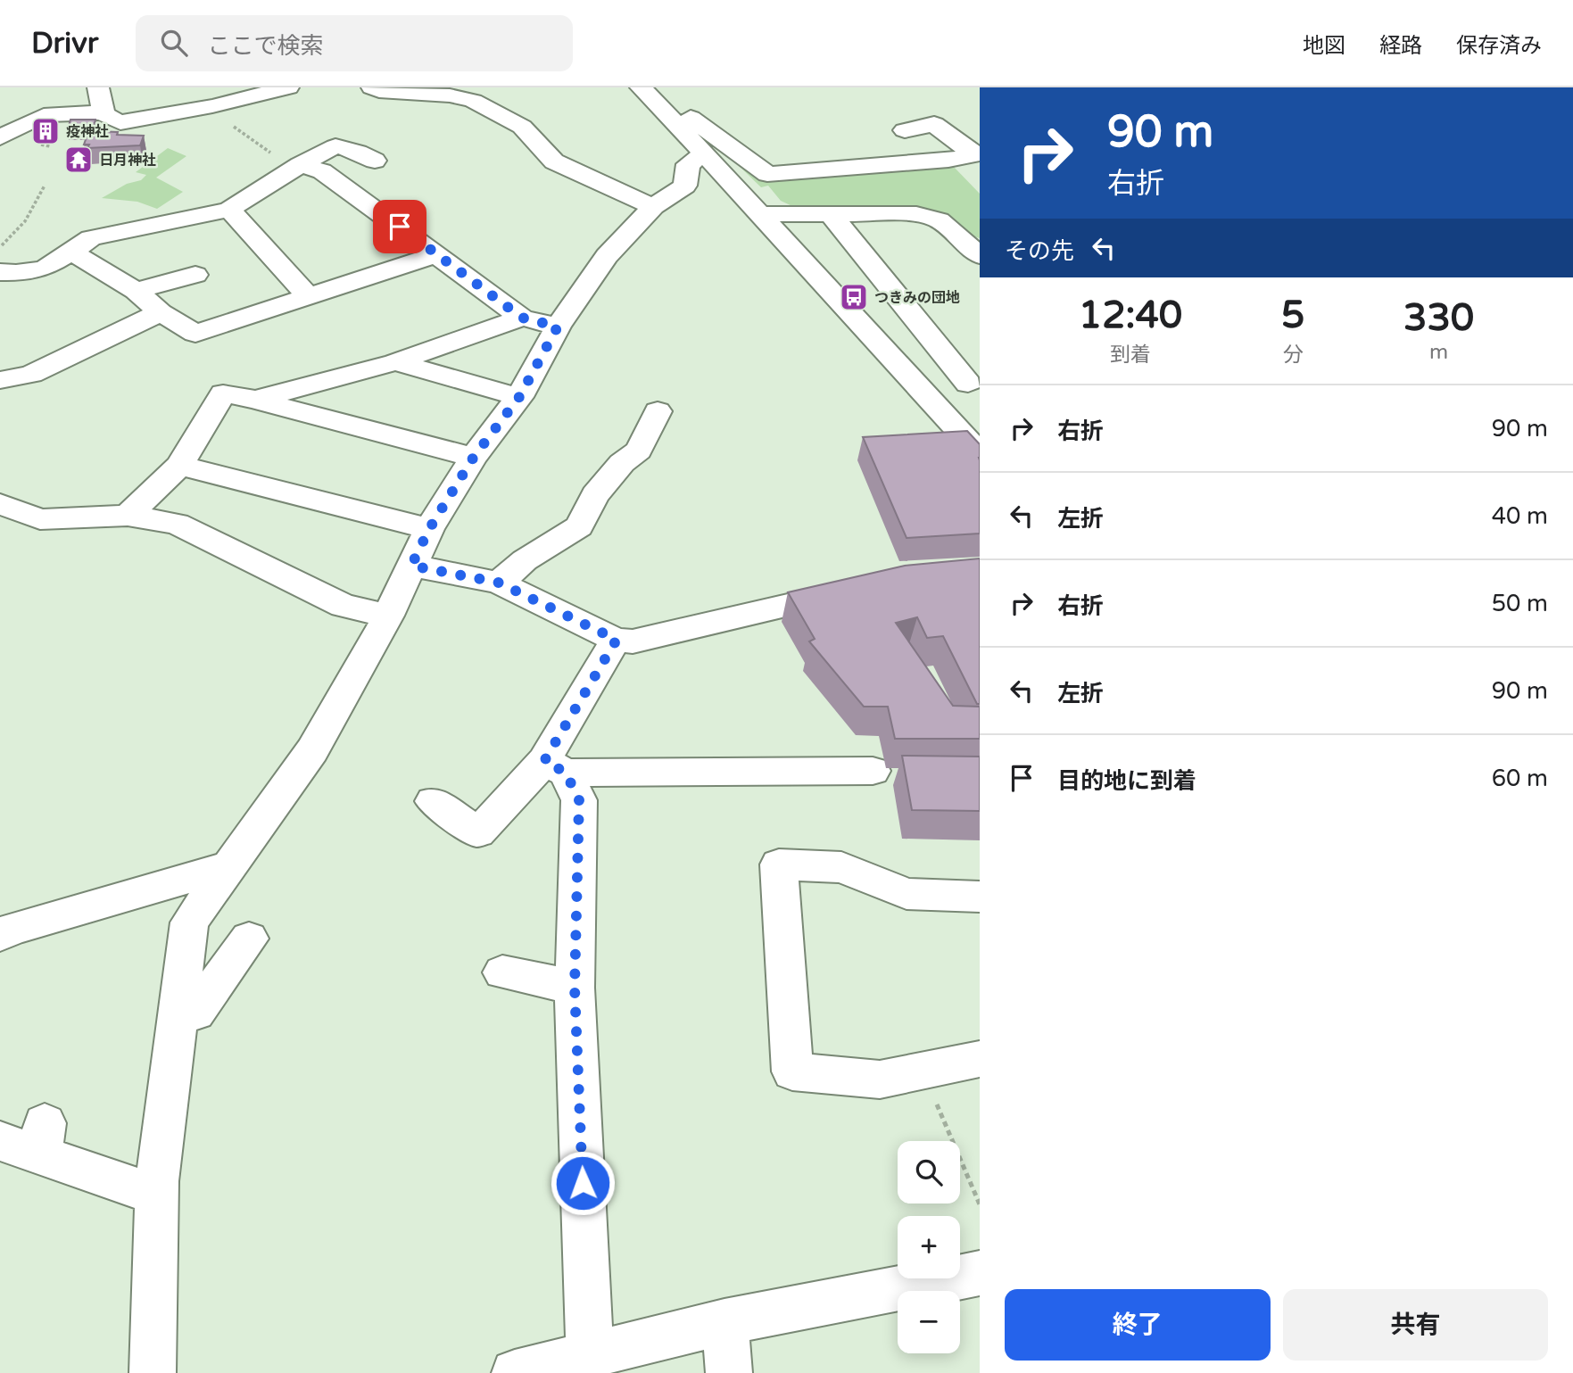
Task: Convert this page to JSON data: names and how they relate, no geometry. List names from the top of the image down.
{
  "places": {
    "building": ["疫神社"],
    "temple": ["日月神社"],
    "bus stop": ["つきみの団地"]
  },
  "page": {
    "header": "Drivr",
    "search": "ここで検索",
    "nav": ["地図", "経路", "保存済み"],
    "turn": ["90 m", "右折"],
    "then": "その先",
    "eta": [
      "12:40",
      "到着",
      "5",
      "分",
      "330",
      "m"
    ],
    "list": [
      {
        "name": "右折",
        "value": "90 m"
      },
      {
        "name": "左折",
        "value": "40 m"
      },
      {
        "name": "右折",
        "value": "50 m"
      },
      {
        "name": "左折",
        "value": "90 m"
      },
      {
        "name": "目的地に到着",
        "value": "60 m"
      }
    ],
    "map_buttons": ["+", "−"],
    "buttons": ["終了", "共有"]
  }
}
